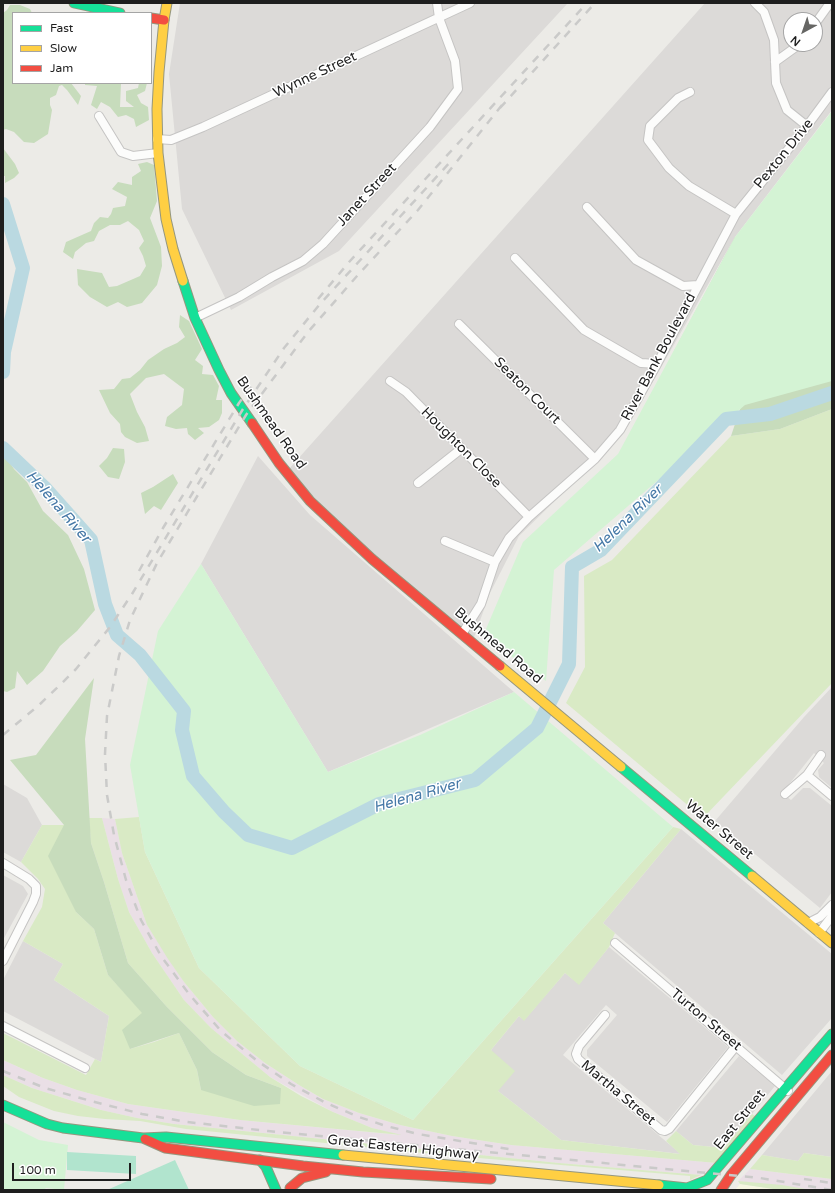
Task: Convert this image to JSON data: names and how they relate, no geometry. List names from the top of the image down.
{
  "streets": {
    "main road": [
      "Bushmead Road",
      "Water Street",
      "East Street",
      "Great Eastern Highway"
    ],
    "street": [
      "Wynne Street",
      "Pexton Drive",
      "Janet Street",
      "River Bank Boulevard",
      "Seaton Court",
      "Houghton Close",
      "Turton Street",
      "Martha Street"
    ]
  },
  "crossings": [
    ["Wynne Street", "Janet Street"],
    ["Wynne Street", "Bushmead Road"],
    ["Pexton Drive", "River Bank Boulevard"],
    ["Janet Street", "Bushmead Road"],
    ["River Bank Boulevard", "Seaton Court"],
    ["River Bank Boulevard", "Bushmead Road"],
    ["River Bank Boulevard", "Houghton Close"],
    ["Bushmead Road", "Water Street"],
    ["Turton Street", "Martha Street"],
    ["Turton Street", "East Street"],
    ["East Street", "Great Eastern Highway"]
  ],
  "water": ["Helena River"],
  "legend": ["Fast", "Slow", "Jam"],
  "scale_bar": "100 m",
  "north": "bottom left"
}
